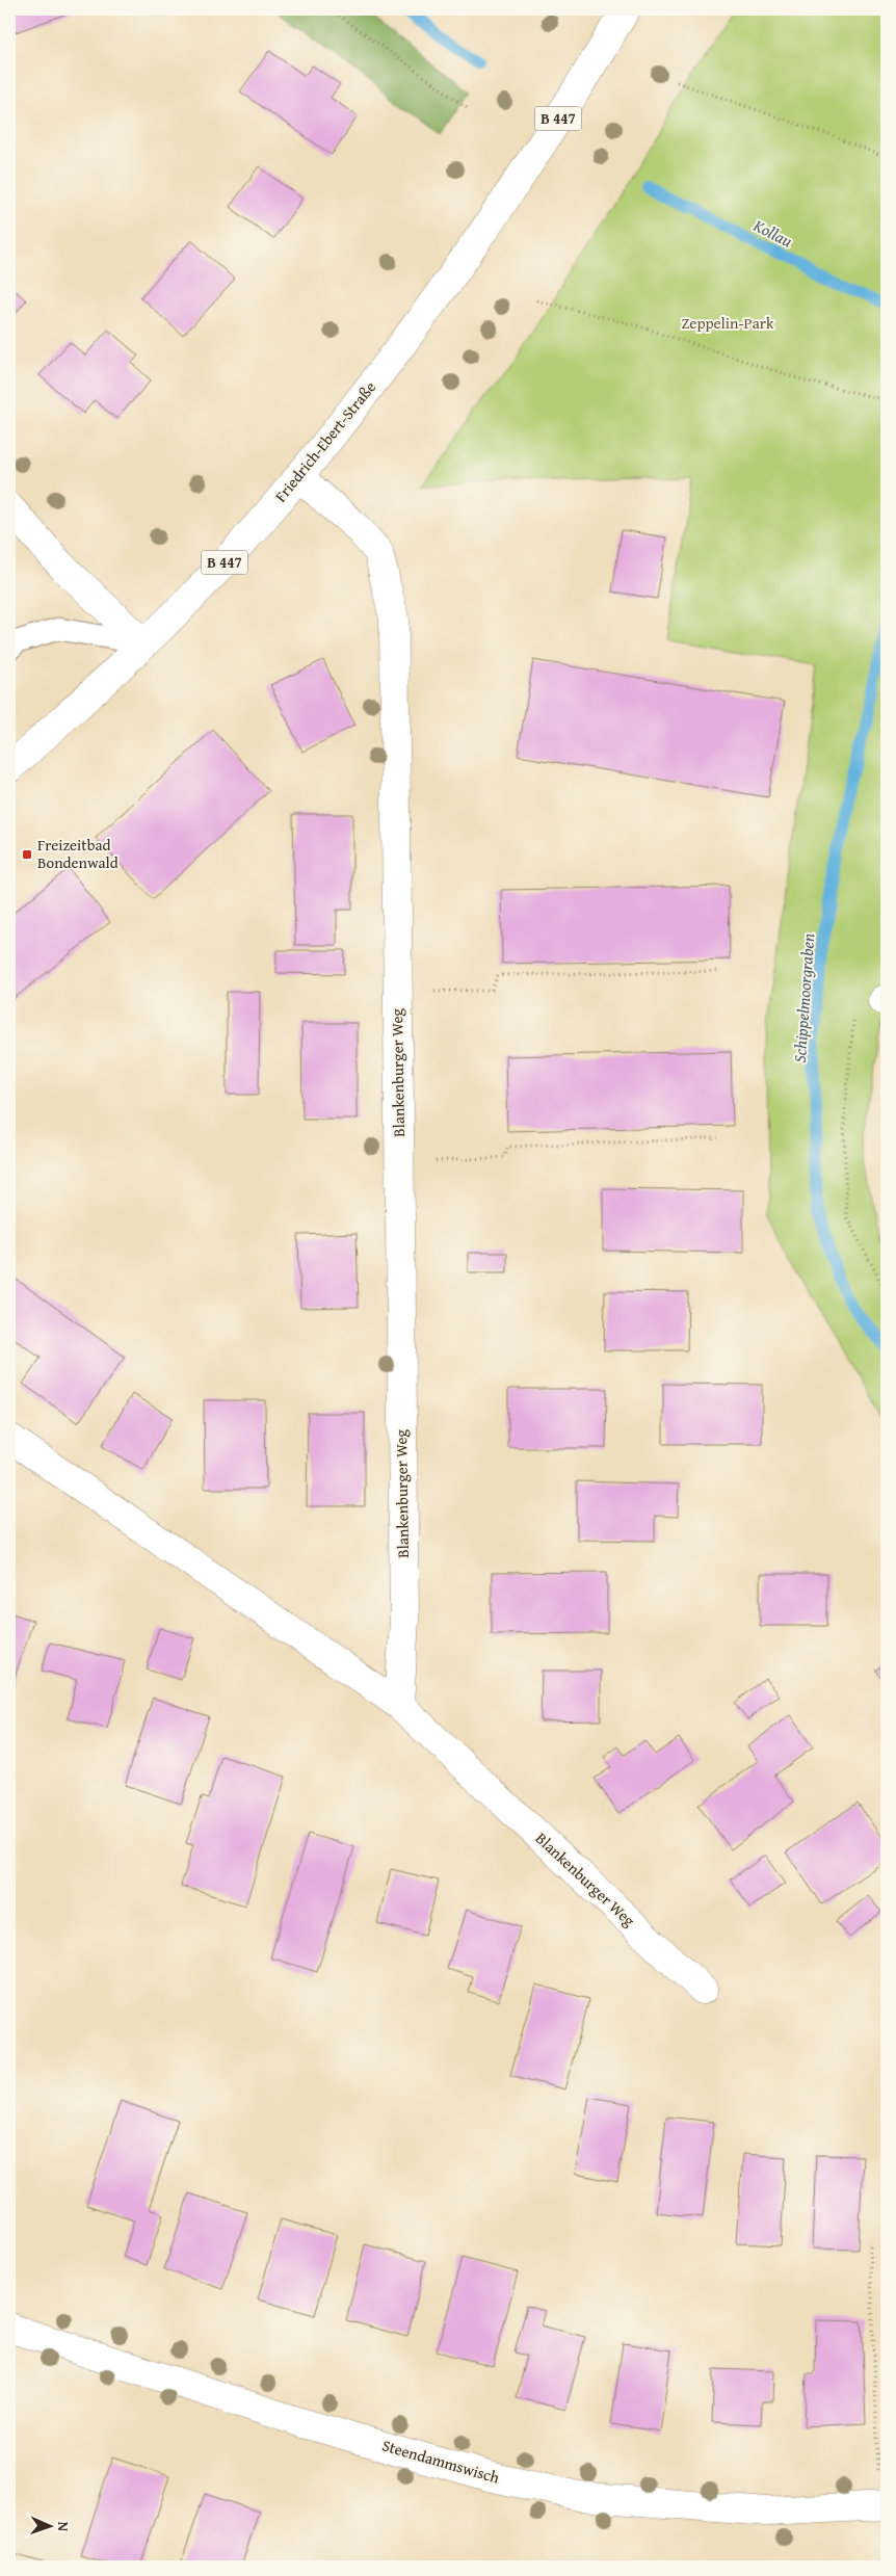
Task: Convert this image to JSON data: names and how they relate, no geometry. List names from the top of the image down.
{
  "streets": {
    "street": [
      "B 447",
      "Friedrich-Ebert-Straße",
      "Blankenburger Weg",
      "Steendammswisch"
    ]
  },
  "crossings": [
    ["Friedrich-Ebert-Straße", "Blankenburger Weg"]
  ],
  "water": ["Kollau", "Schippelmoorgraben"],
  "parks": ["Zeppelin-Park"],
  "places": {
    "transit": ["Freizeitbad Bondenwald"]
  },
  "north": "right"
}
